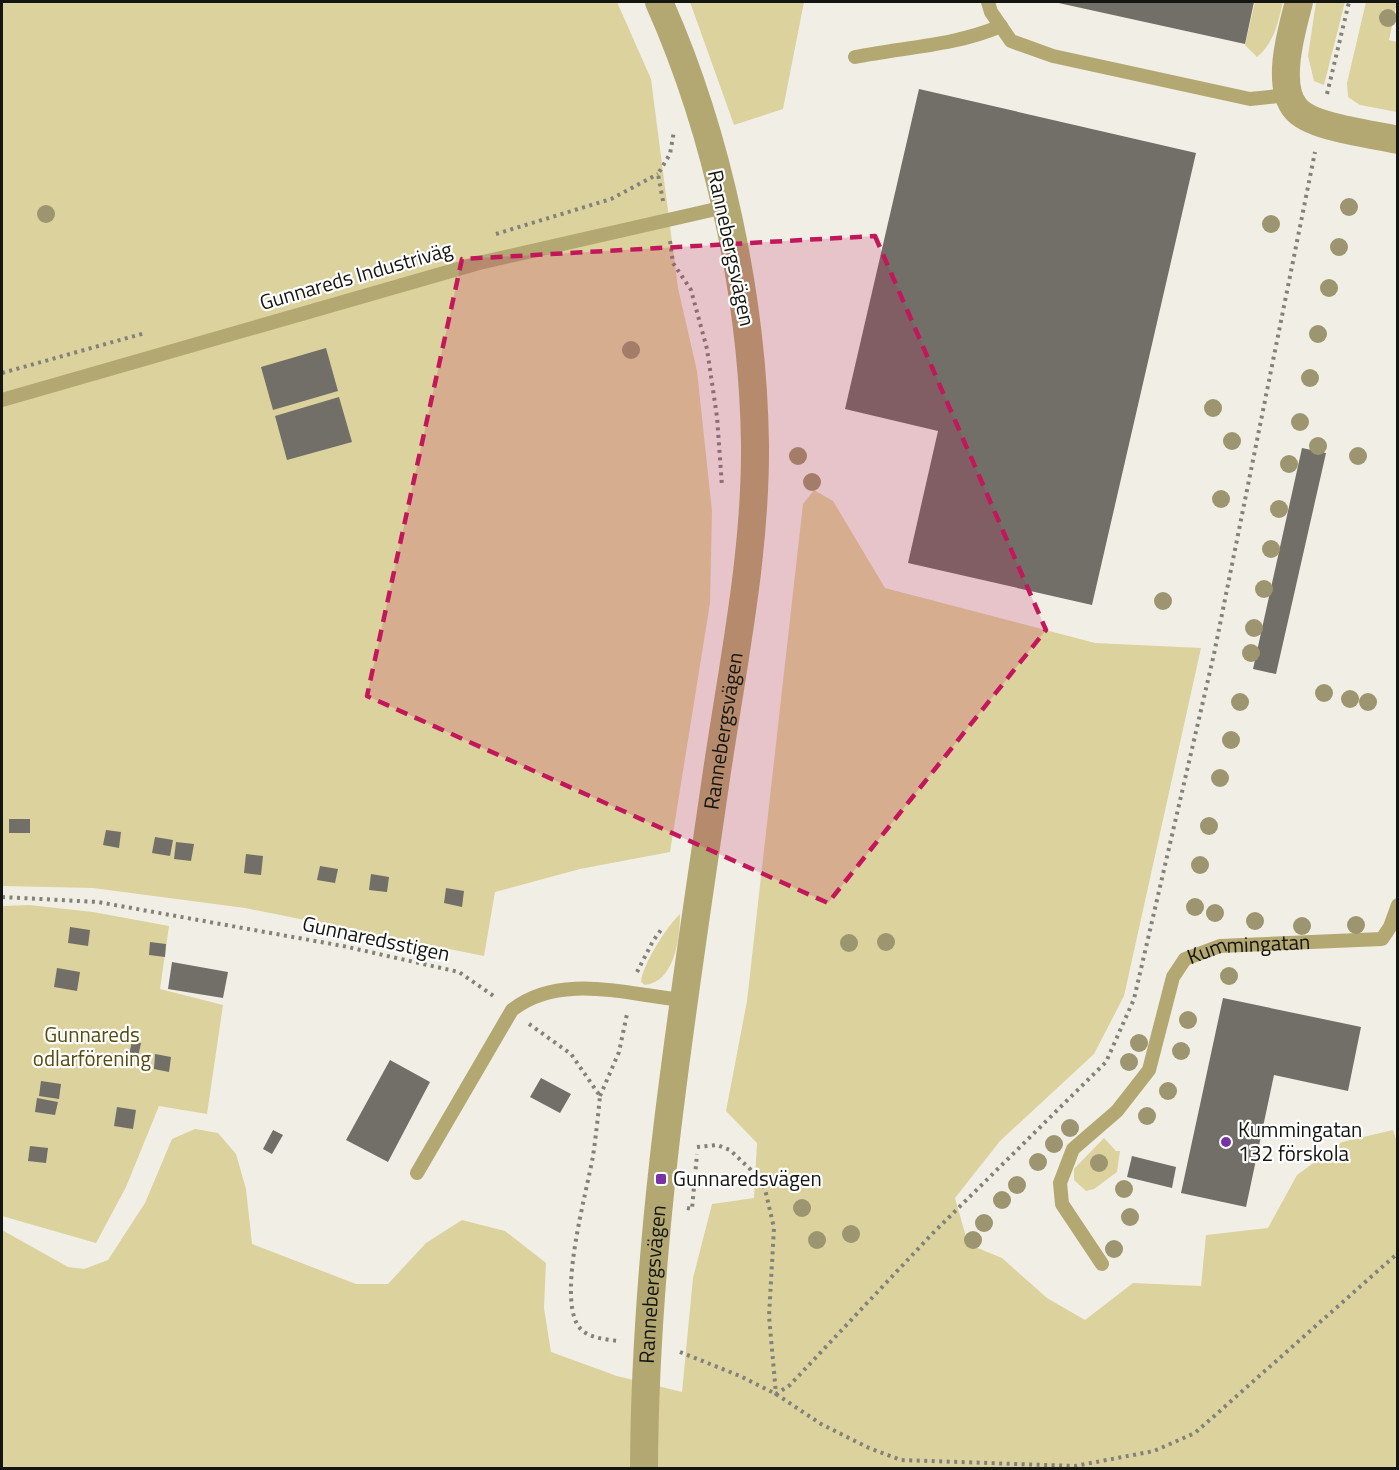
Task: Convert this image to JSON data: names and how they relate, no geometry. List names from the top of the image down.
{
  "streets": {
    "street": ["Rannebergsvägen"],
    "lane": ["Gunnareds Industriväg", "Kummingatan"],
    "path": ["Gunnaredsstigen"]
  },
  "crossings": [
    ["Rannebergsvägen", "Gunnareds Industriväg"]
  ],
  "parks": ["Gunnareds odlarförening"],
  "places": {
    "other": ["Kummingatan 132 förskola"],
    "transit": ["Gunnaredsvägen"]
  }
}
